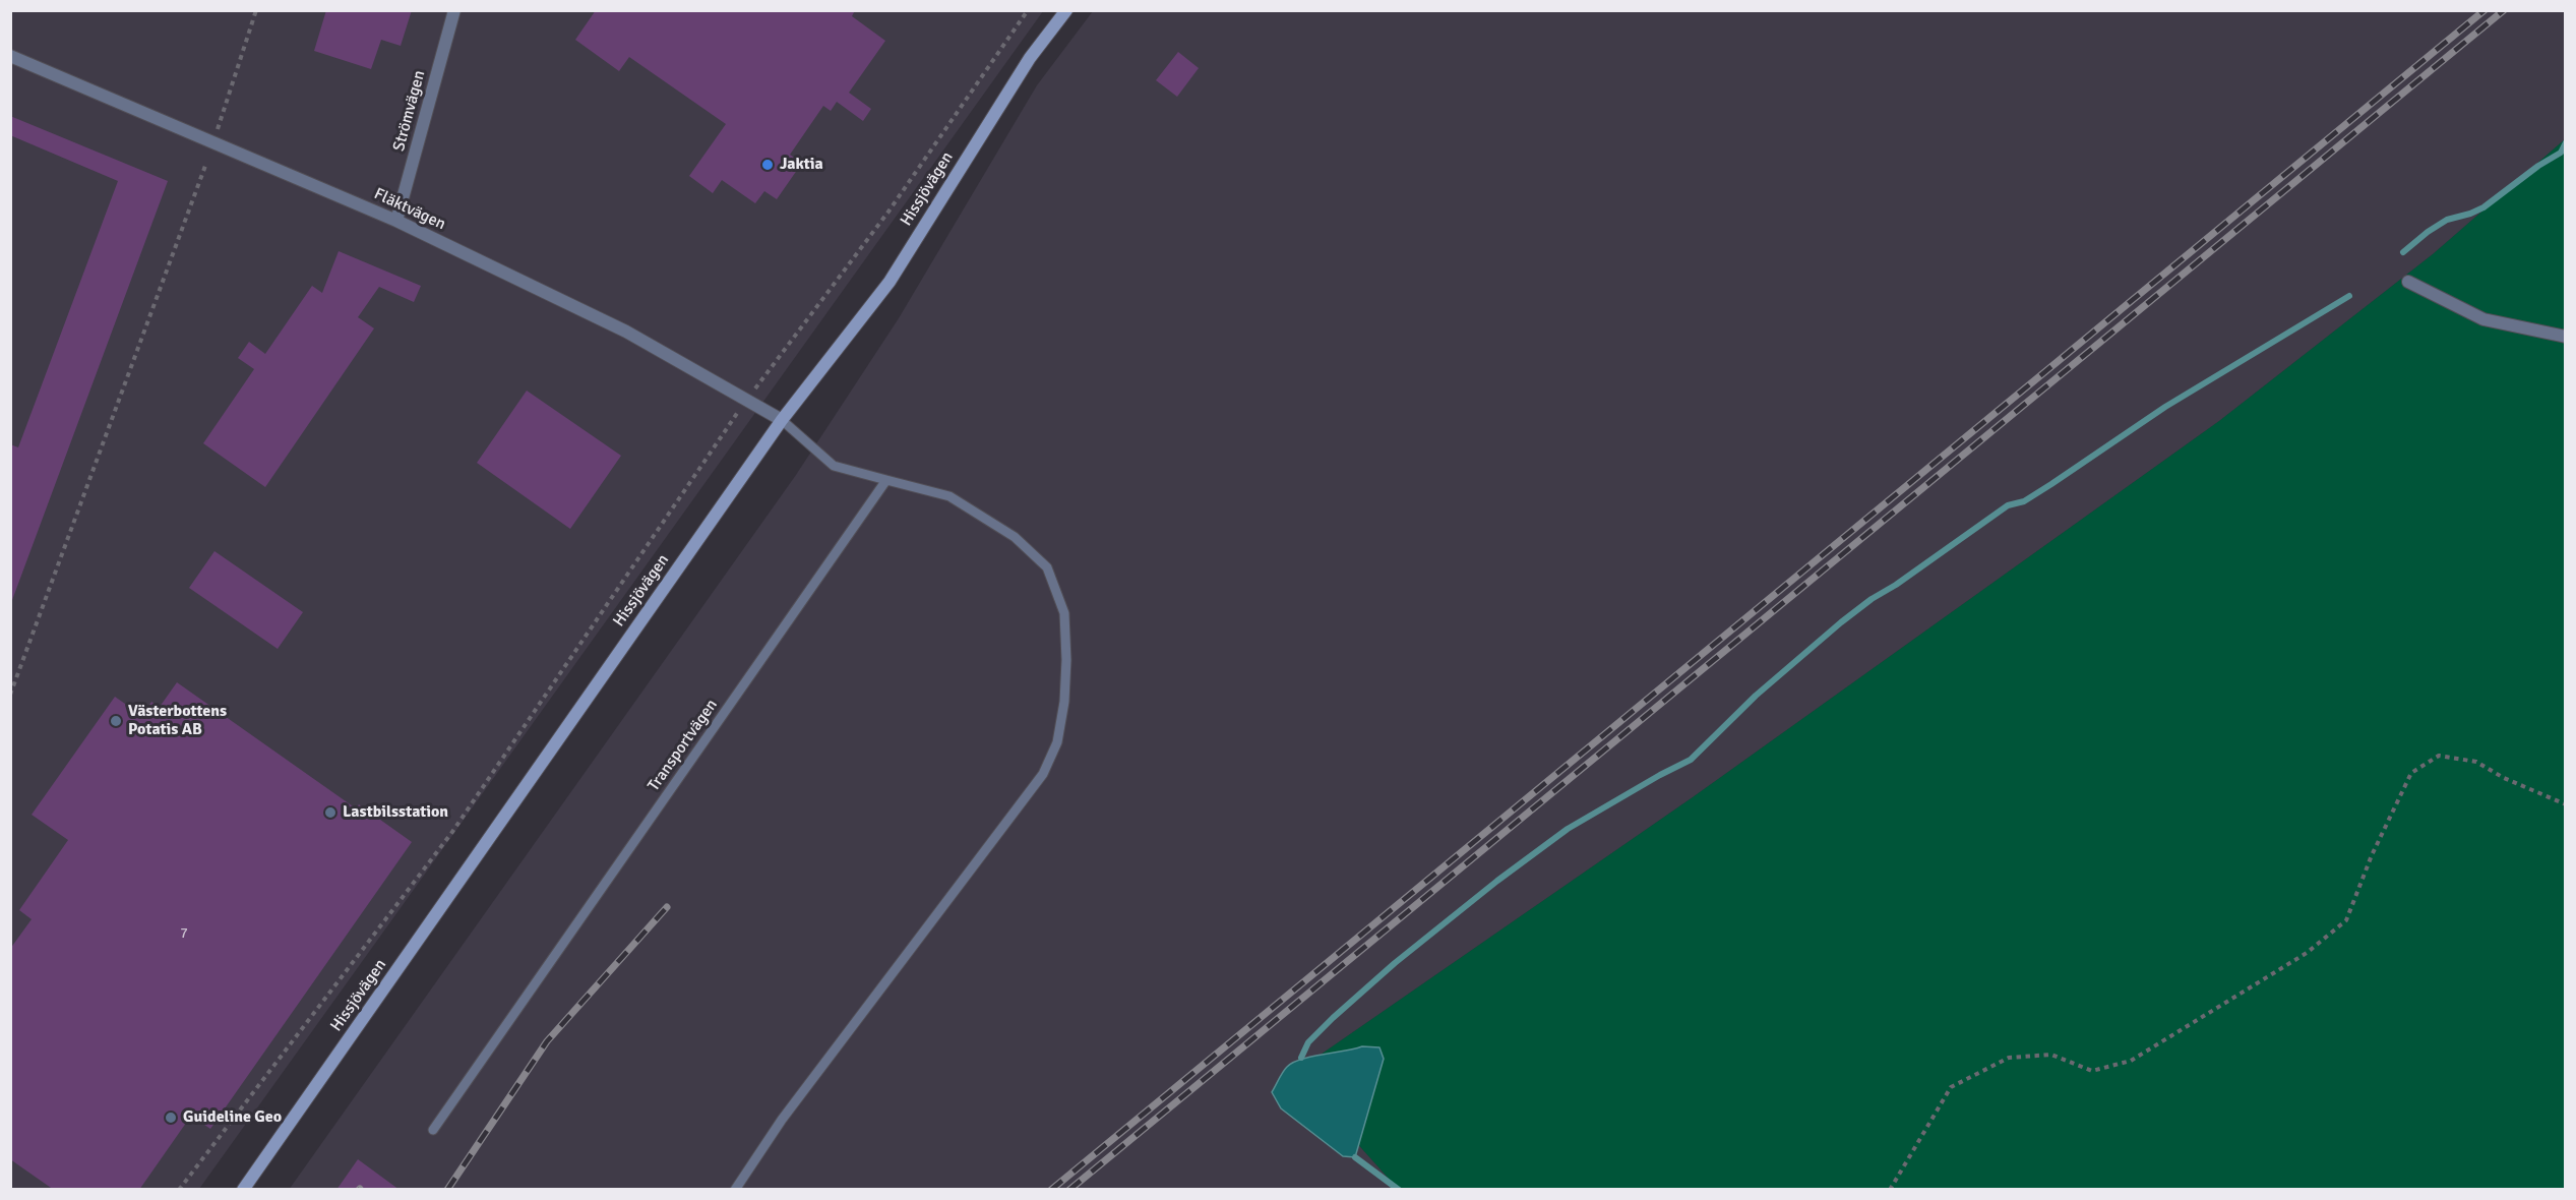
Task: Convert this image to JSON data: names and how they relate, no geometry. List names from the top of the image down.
{
  "streets": {
    "main road": ["Hissjövägen"],
    "street": ["Strömvägen", "Fläktvägen"],
    "lane": ["Transportvägen"]
  },
  "crossings": [
    ["Strömvägen", "Fläktvägen"],
    ["Hissjövägen", "Fläktvägen"]
  ],
  "places": [
    "Jaktia",
    "Västerbottens Potatis AB",
    "Lastbilsstation",
    "Guideline Geo"
  ],
  "house_numbers": ["7"]
}
